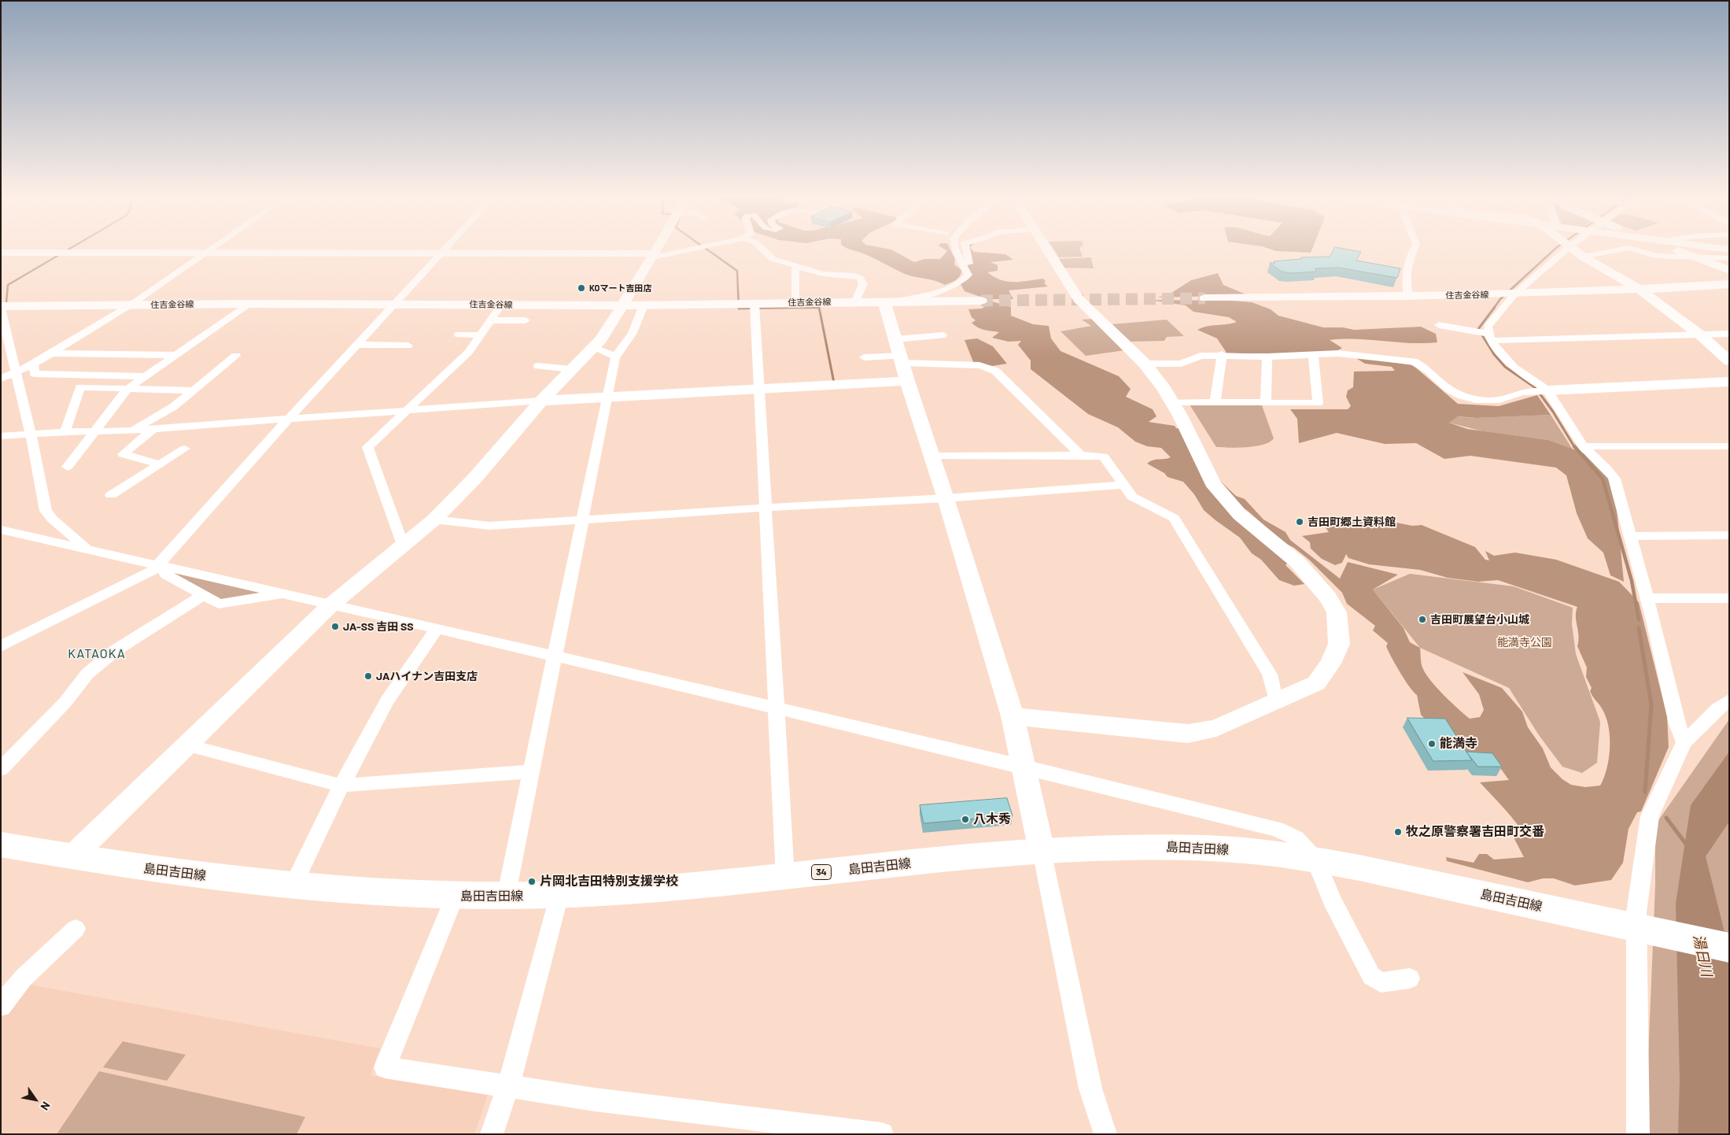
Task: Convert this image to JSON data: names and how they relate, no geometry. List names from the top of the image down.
{
  "streets": {
    "main road": ["島田吉田線", "34"],
    "street": ["住吉金谷線"]
  },
  "districts": ["KATAOKA"],
  "water": ["湯日川"],
  "parks": ["能満寺公園"],
  "places": [
    "KOマート吉田店",
    "吉田町郷土資料館",
    "吉田町展望台小山城",
    "JA-SS 吉田 SS",
    "JAハイナン吉田支店",
    "能満寺",
    "八木秀",
    "牧之原警察署吉田町交番",
    "片岡北吉田特別支援学校"
  ],
  "north": "bottom right"
}
